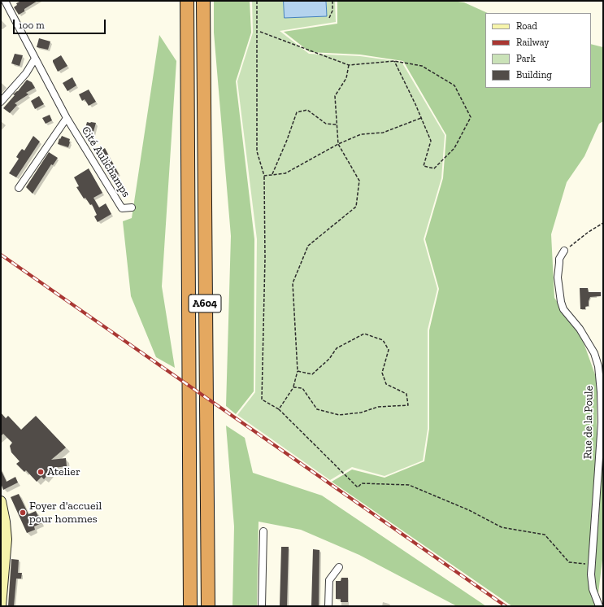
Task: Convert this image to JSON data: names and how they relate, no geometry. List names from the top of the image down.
{
  "streets": {
    "highway": ["A604"],
    "street": ["Cité Aulichamps", "Rue de la Poule"]
  },
  "places": ["Atelier", "Foyer d'accueil pour hommes"],
  "legend": [
    "Road",
    "Railway",
    "Park",
    "Building"
  ],
  "scale_bar": "100 m"
}
